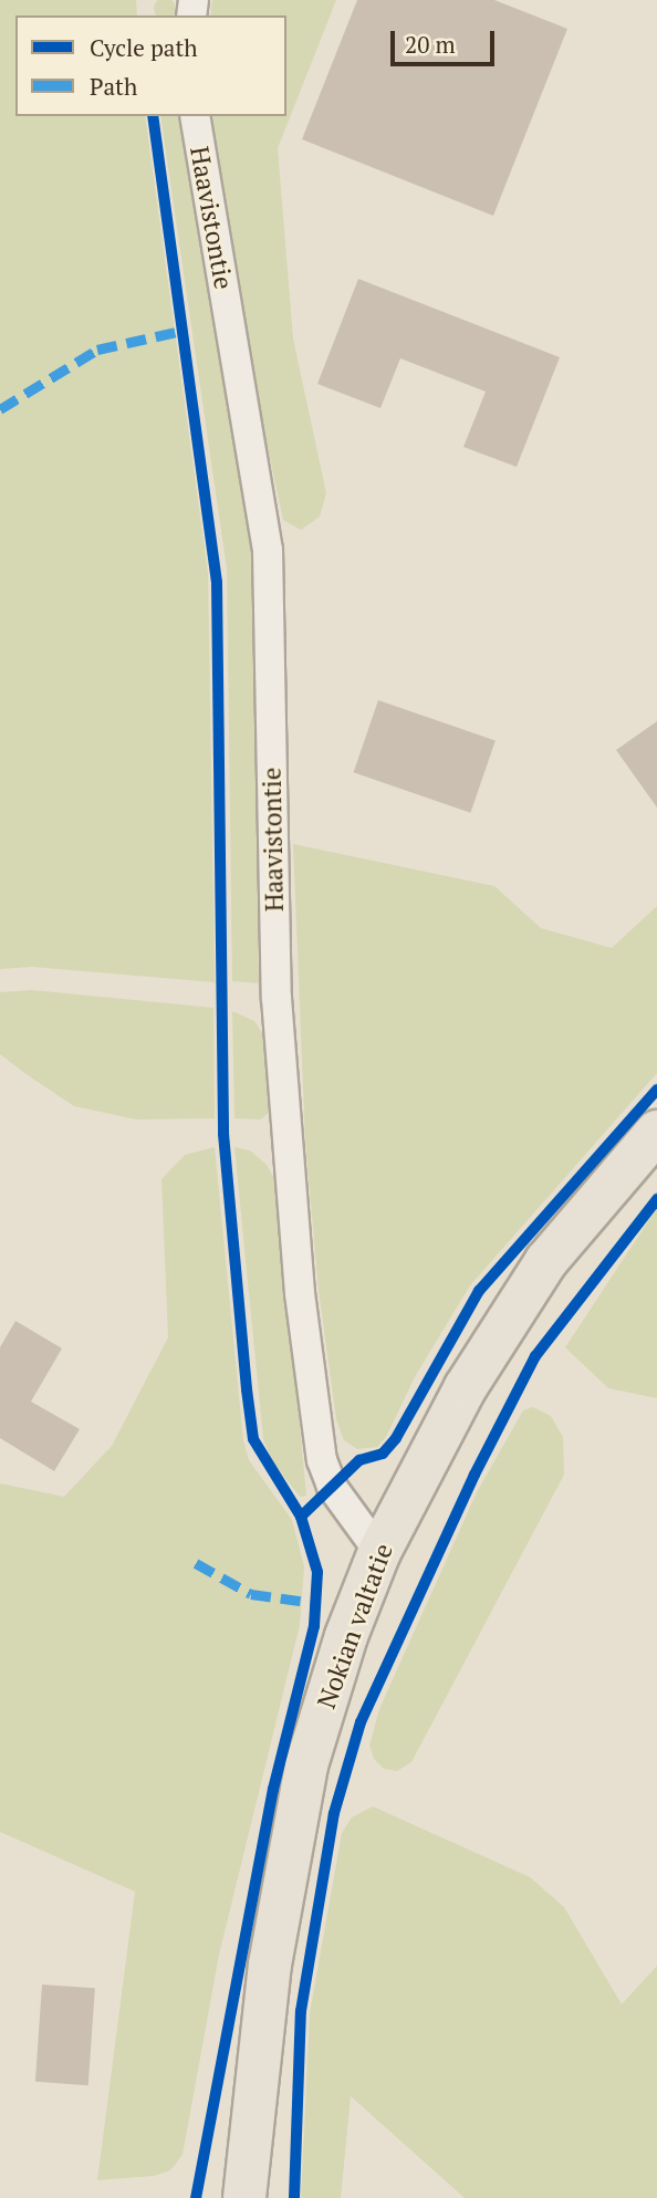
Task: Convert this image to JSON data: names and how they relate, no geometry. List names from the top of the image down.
{
  "streets": {
    "main road": ["Nokian valtatie"],
    "street": ["Haavistontie"]
  },
  "crossings": [
    ["Haavistontie", "Nokian valtatie"]
  ],
  "legend": ["Cycle path", "Path"],
  "scale_bar": "20 m"
}
